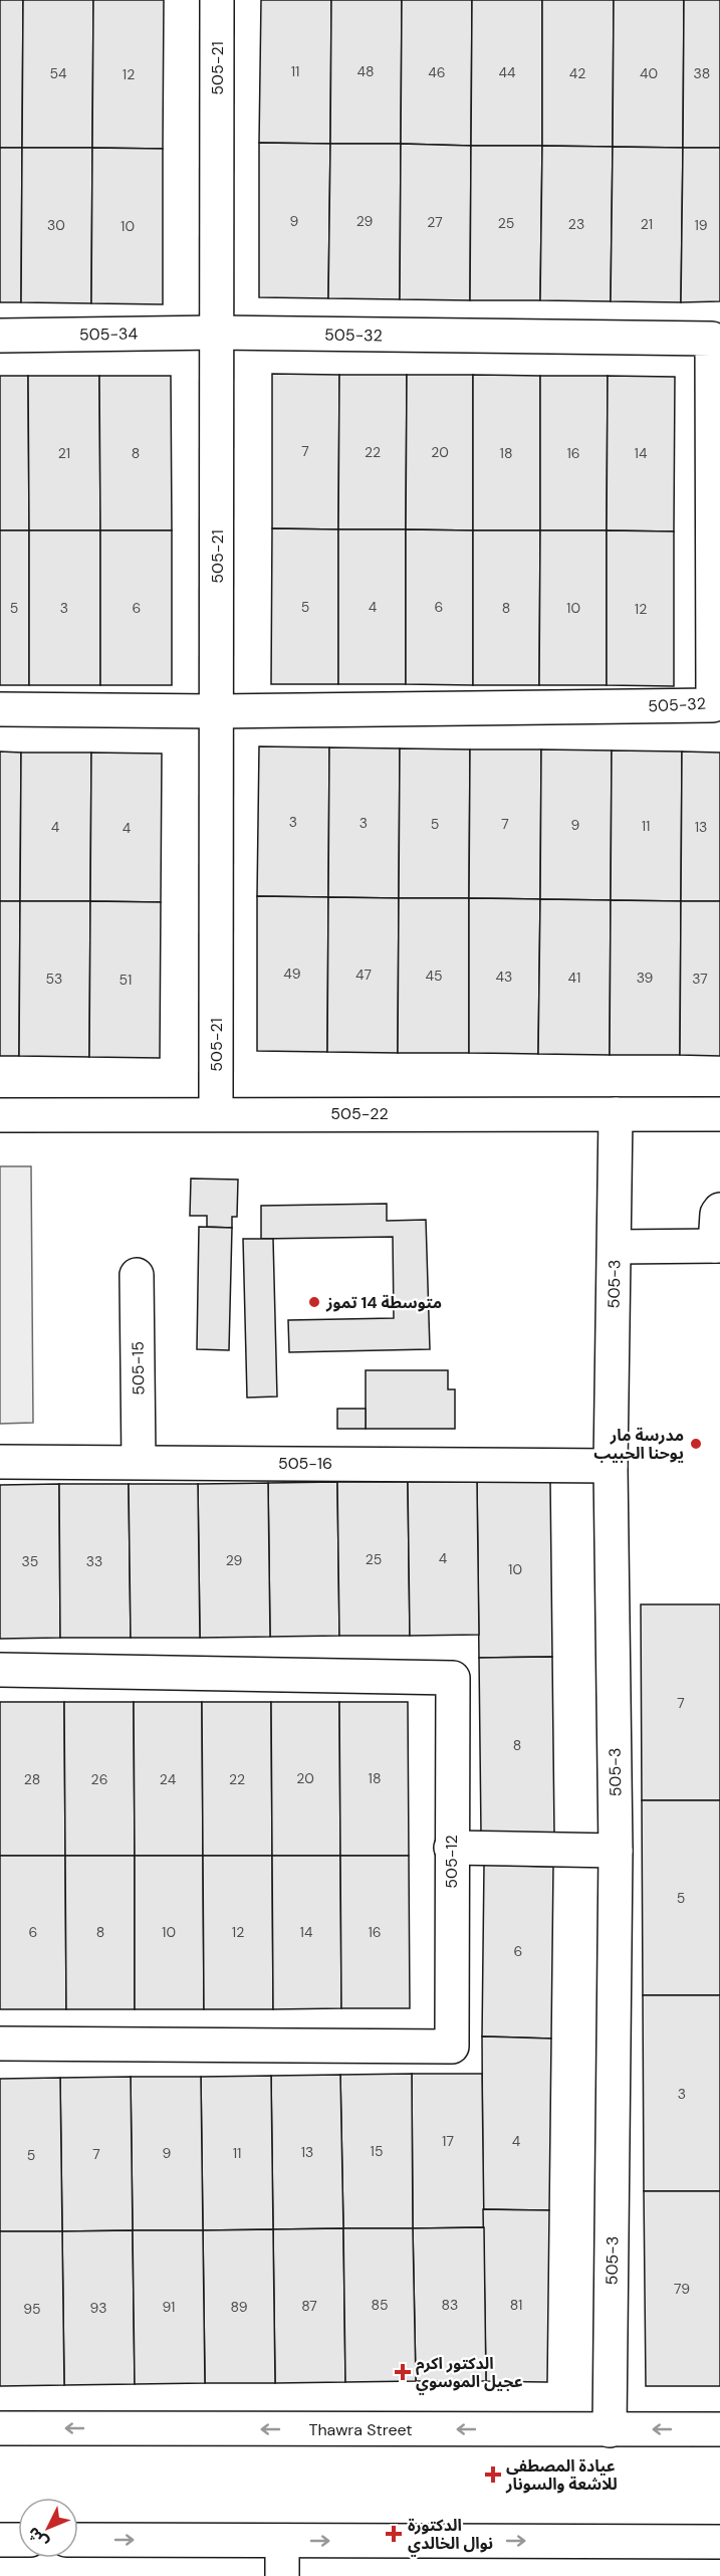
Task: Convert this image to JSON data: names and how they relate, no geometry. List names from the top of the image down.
{
  "streets": {
    "street": [
      "505-21",
      "505-34",
      "505-32",
      "505-22",
      "505-3",
      "505-15",
      "505-16",
      "505-12",
      "Thawra Street"
    ]
  },
  "crossings": [
    ["505-21", "505-34"],
    ["505-21", "505-32"],
    ["505-21", "505-22"],
    ["505-34", "505-32"],
    ["505-22", "505-3"],
    ["505-3", "505-16"],
    ["505-3", "Thawra Street"],
    ["505-15", "505-16"]
  ],
  "places": {
    "other": ["متوسطة 14 تموز", "مدرسة مار يوحنا الحبيب"],
    "health": ["الدكتور اكرم عجيل الموسوي", "عيادة المصطفى للاشعة والسونار", "الدكتورة نوال الخالدي"]
  },
  "house_numbers": [
    "11",
    "48",
    "46",
    "44",
    "54",
    "42",
    "40",
    "38",
    "12",
    "9",
    "29",
    "27",
    "25",
    "23",
    "21",
    "30",
    "19",
    "10",
    "7",
    "22",
    "20",
    "21",
    "8",
    "18",
    "16",
    "14",
    "5",
    "4",
    "6",
    "5",
    "3",
    "6",
    "8",
    "10",
    "12",
    "3",
    "3",
    "5",
    "7",
    "9",
    "11",
    "4",
    "13",
    "4",
    "49",
    "47",
    "45",
    "43",
    "41",
    "39",
    "53",
    "37",
    "51",
    "4",
    "25",
    "29",
    "35",
    "33",
    "10",
    "7",
    "8",
    "20",
    "18",
    "28",
    "26",
    "24",
    "22",
    "5",
    "6",
    "8",
    "10",
    "12",
    "14",
    "16",
    "6",
    "3",
    "17",
    "4",
    "15",
    "13",
    "9",
    "11",
    "7",
    "5",
    "79",
    "85",
    "83",
    "81",
    "87",
    "91",
    "89",
    "93",
    "95"
  ],
  "north": "bottom left"
}
